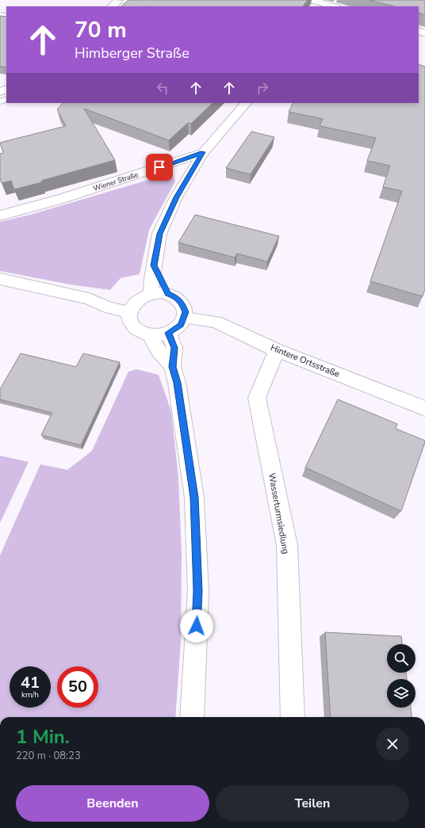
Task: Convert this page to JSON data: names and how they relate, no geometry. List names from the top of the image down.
{
  "streets": {
    "main road": ["Wiener Straße", "Hintere Ortsstraße", "Wasserturmsiedlung"]
  },
  "crossings": [
    ["Hintere Ortsstraße", "Wasserturmsiedlung"]
  ],
  "page": {
    "turn": ["70 m", "Himberger Straße"],
    "speed": "41 km/h",
    "limit": "50",
    "heading": ["1 Min.", "220 m · 08:23"],
    "buttons": ["Beenden", "Teilen"]
  }
}
